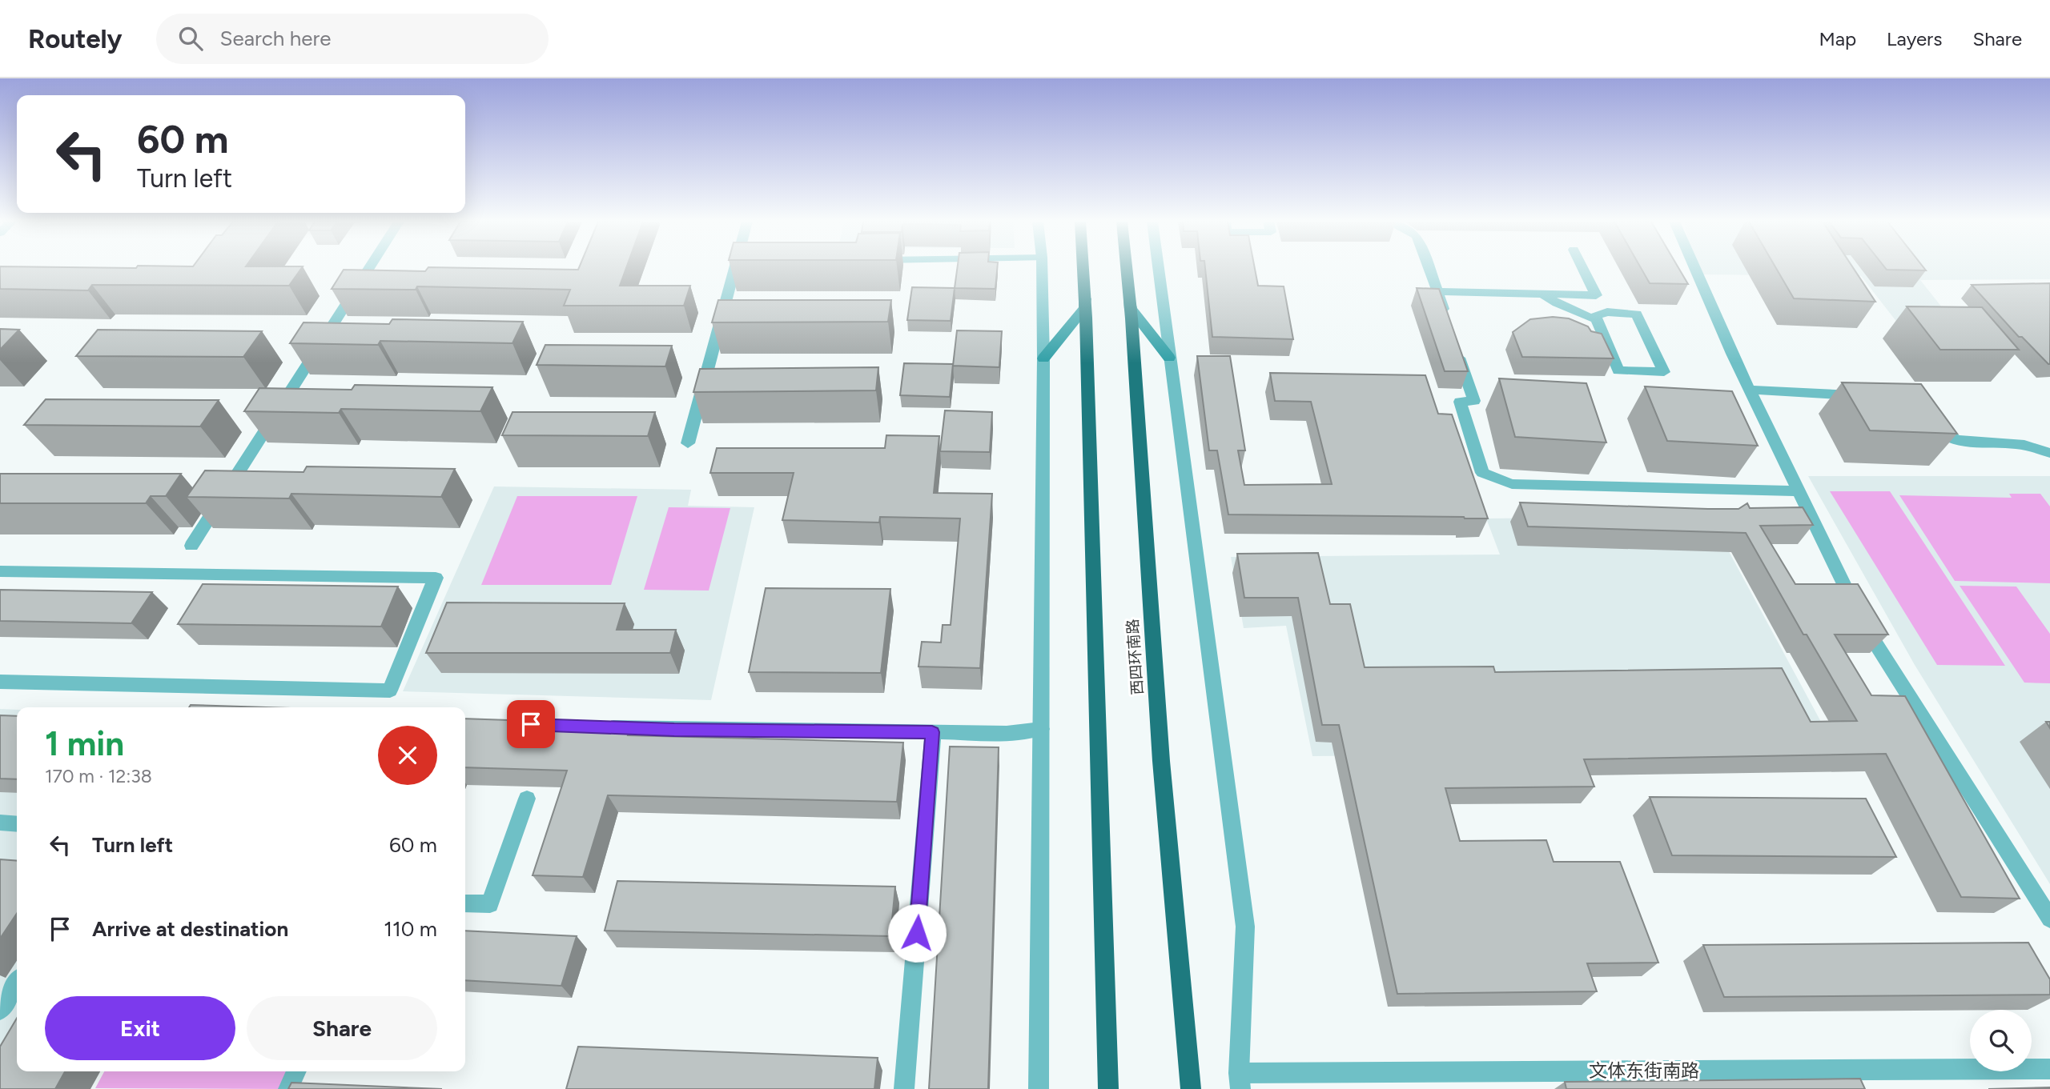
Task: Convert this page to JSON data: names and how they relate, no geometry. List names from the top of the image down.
{
  "streets": {
    "highway": ["西四环南路"],
    "street": ["文体东街南路"]
  },
  "page": {
    "header": "Routely",
    "search": "Search here",
    "nav": ["Map", "Layers", "Share"],
    "turn": ["60 m", "Turn left"],
    "heading": ["1 min", "170 m · 12:38"],
    "list": [
      {
        "name": "Turn left",
        "value": "60 m"
      },
      {
        "name": "Arrive at destination",
        "value": "110 m"
      }
    ],
    "buttons": ["Exit", "Share"]
  }
}
